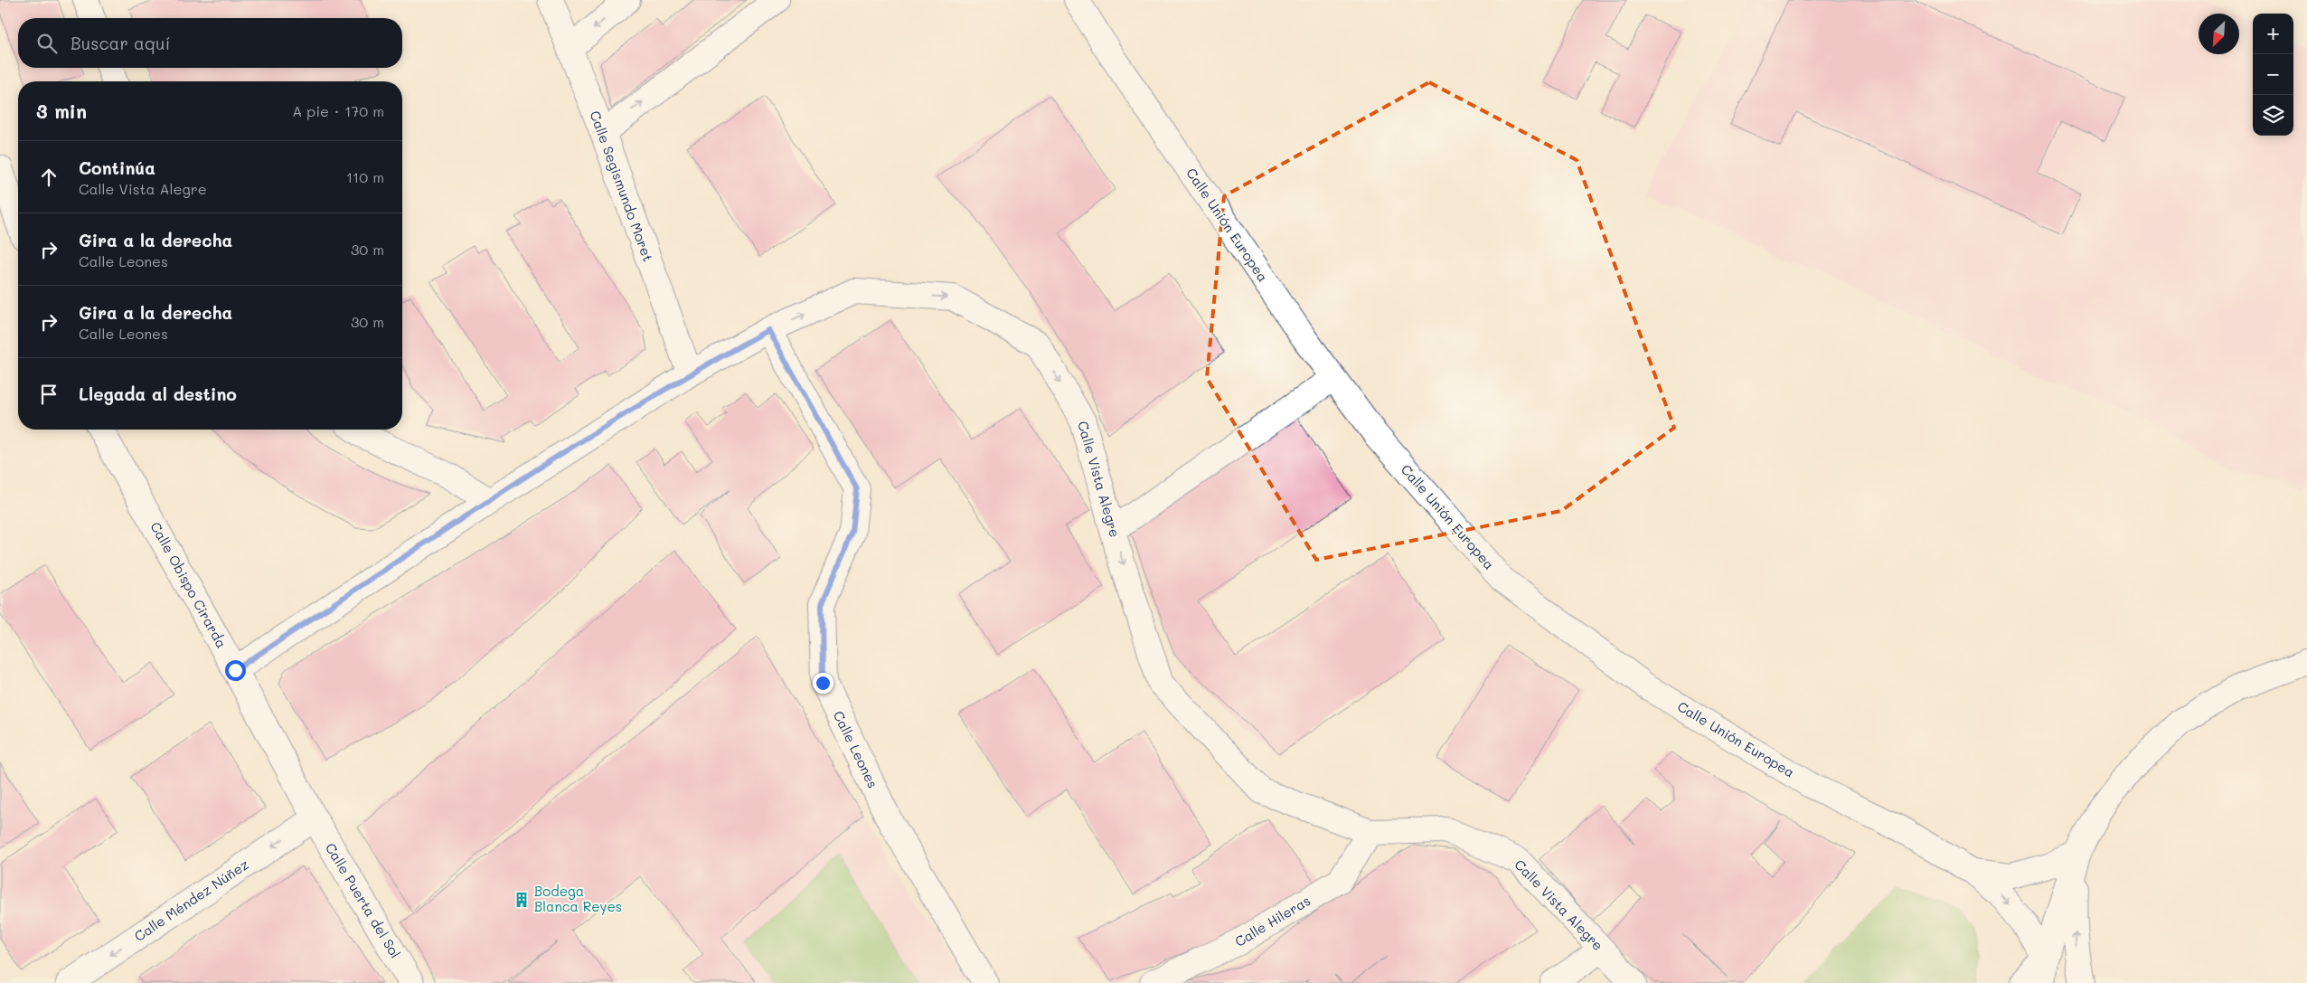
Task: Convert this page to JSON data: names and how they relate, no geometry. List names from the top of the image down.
{
  "streets": {
    "street": [
      "Calle Segismundo Moret",
      "Calle Unión Europea",
      "Calle Vista Alegre",
      "Calle Obispo Cirarda",
      "Calle Leones",
      "Calle Méndez Núñez",
      "Calle Puerta del Sol",
      "Calle Hileras"
    ]
  },
  "crossings": [
    ["Calle Segismundo Moret", "Calle Vista Alegre"],
    ["Calle Vista Alegre", "Calle Obispo Cirarda"],
    ["Calle Vista Alegre", "Calle Leones"],
    ["Calle Vista Alegre", "Calle Hileras"],
    ["Calle Obispo Cirarda", "Calle Méndez Núñez"],
    ["Calle Obispo Cirarda", "Calle Puerta del Sol"],
    ["Calle Méndez Núñez", "Calle Puerta del Sol"]
  ],
  "one_way": ["Calle Vista Alegre", "Calle Méndez Núñez"],
  "places": {
    "building": ["Bodega Blanca Reyes"]
  },
  "north": "bottom left",
  "page": {
    "map_buttons": ["+", "−"],
    "search": "Buscar aquí",
    "heading": ["3 min", "A pie · 170 m"],
    "list": [
      ["Continúa", "Calle Vista Alegre", "110 m"],
      ["Gira a la derecha", "Calle Leones", "30 m"],
      ["Gira a la derecha", "Calle Leones", "30 m"],
      "Llegada al destino"
    ]
  }
}
